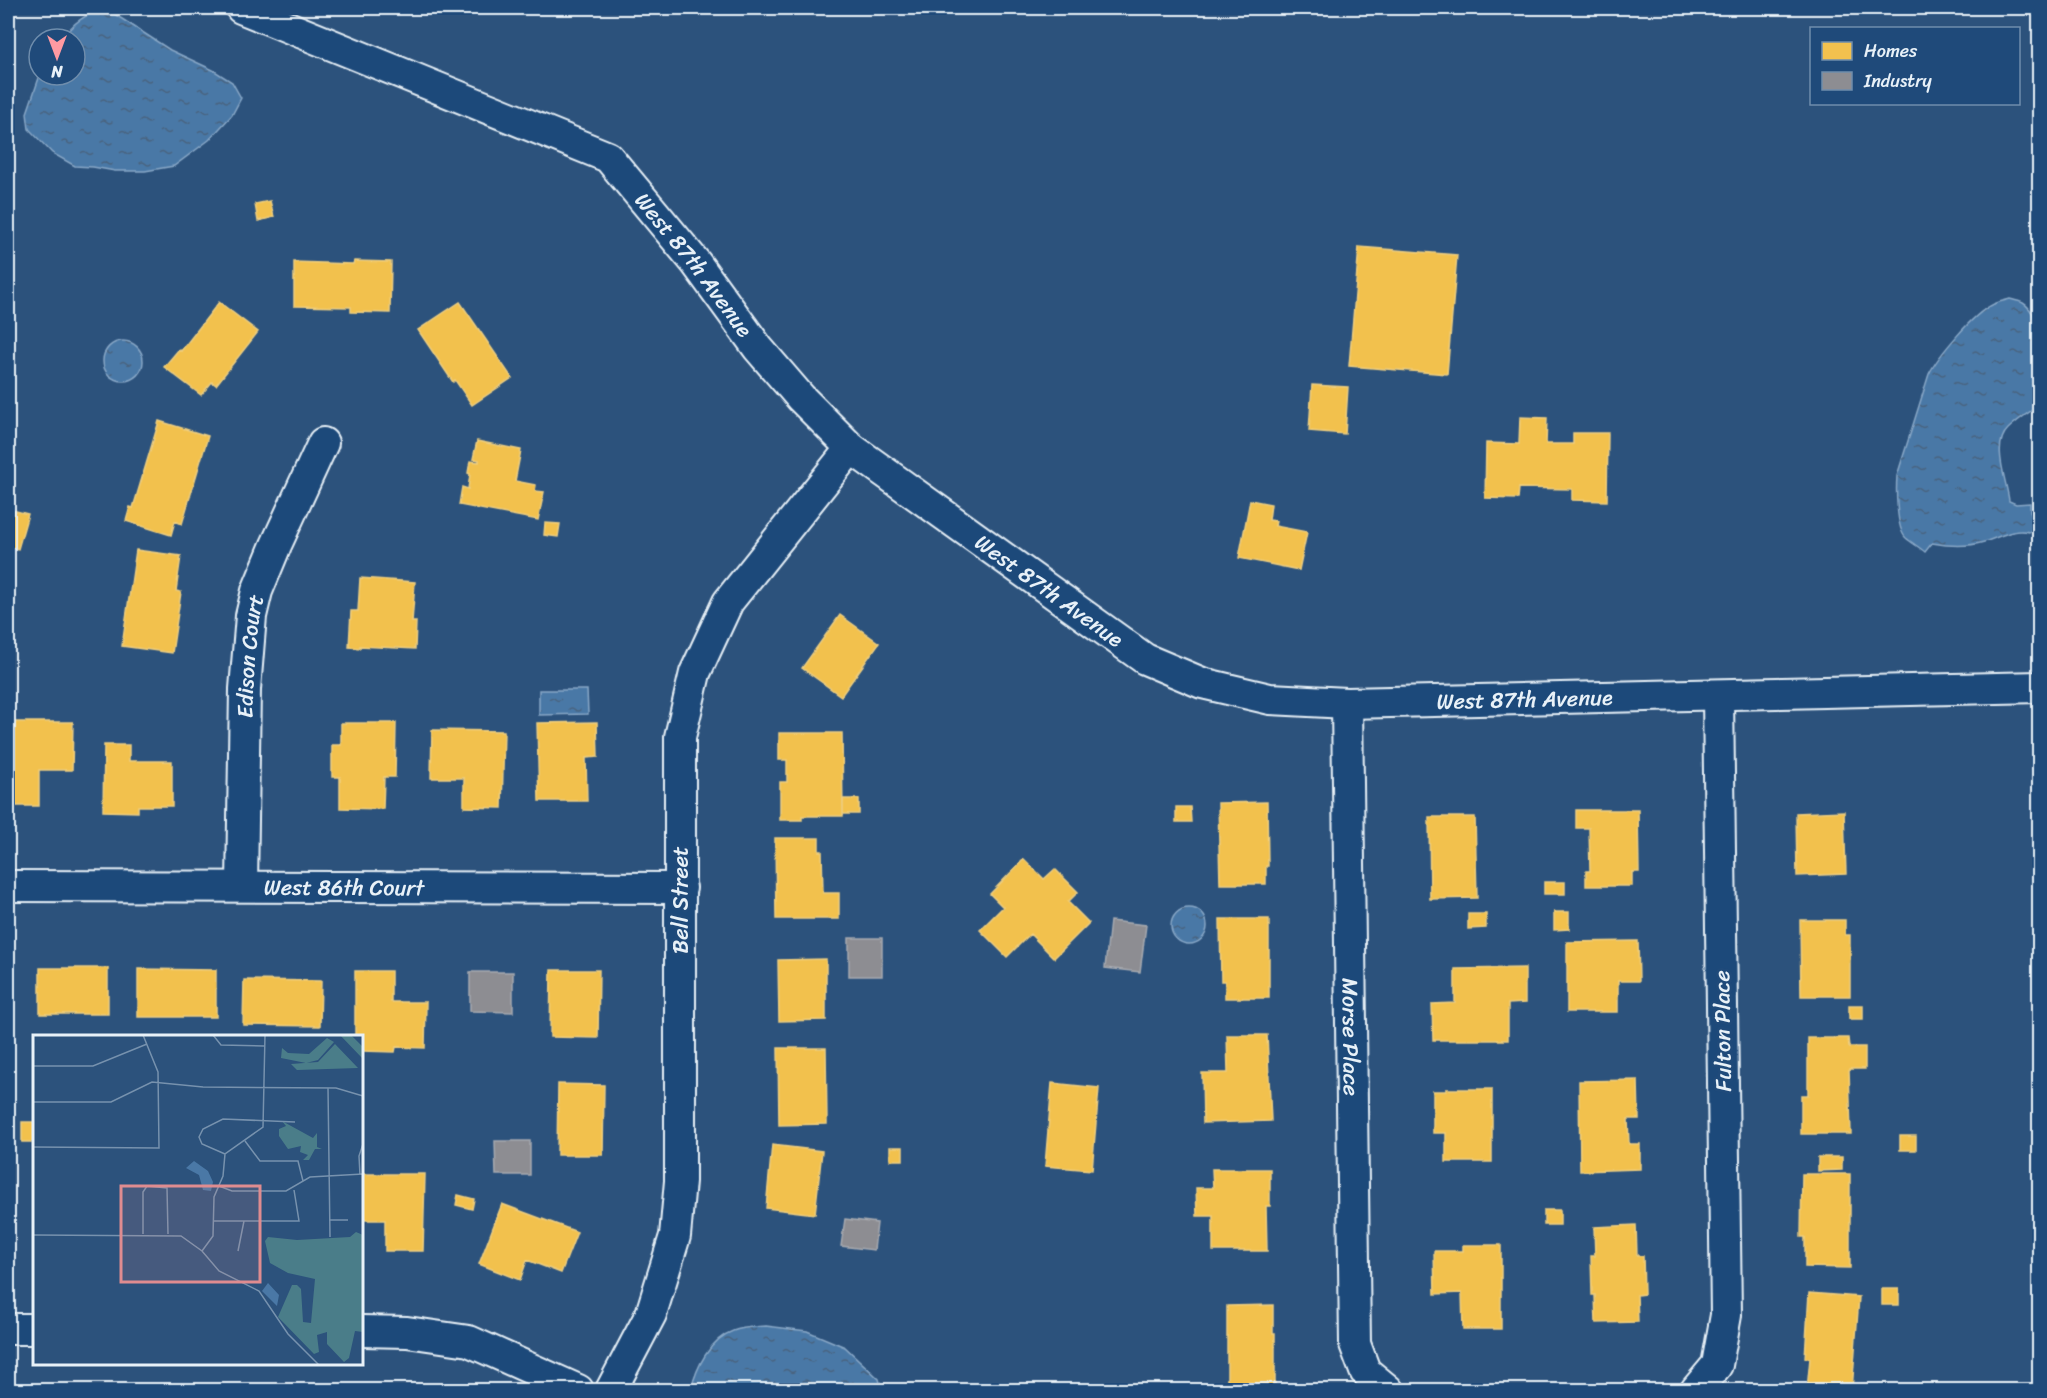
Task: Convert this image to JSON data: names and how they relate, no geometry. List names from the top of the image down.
{
  "streets": {
    "street": [
      "West 87th Avenue",
      "Edison Court",
      "West 86th Court",
      "Bell Street",
      "Fulton Place",
      "Morse Place"
    ]
  },
  "crossings": [
    ["West 87th Avenue", "Bell Street"],
    ["West 87th Avenue", "Fulton Place"],
    ["West 87th Avenue", "Morse Place"],
    ["Edison Court", "West 86th Court"],
    ["West 86th Court", "Bell Street"]
  ],
  "legend": ["Homes", "Industry"],
  "north": "bottom"
}
